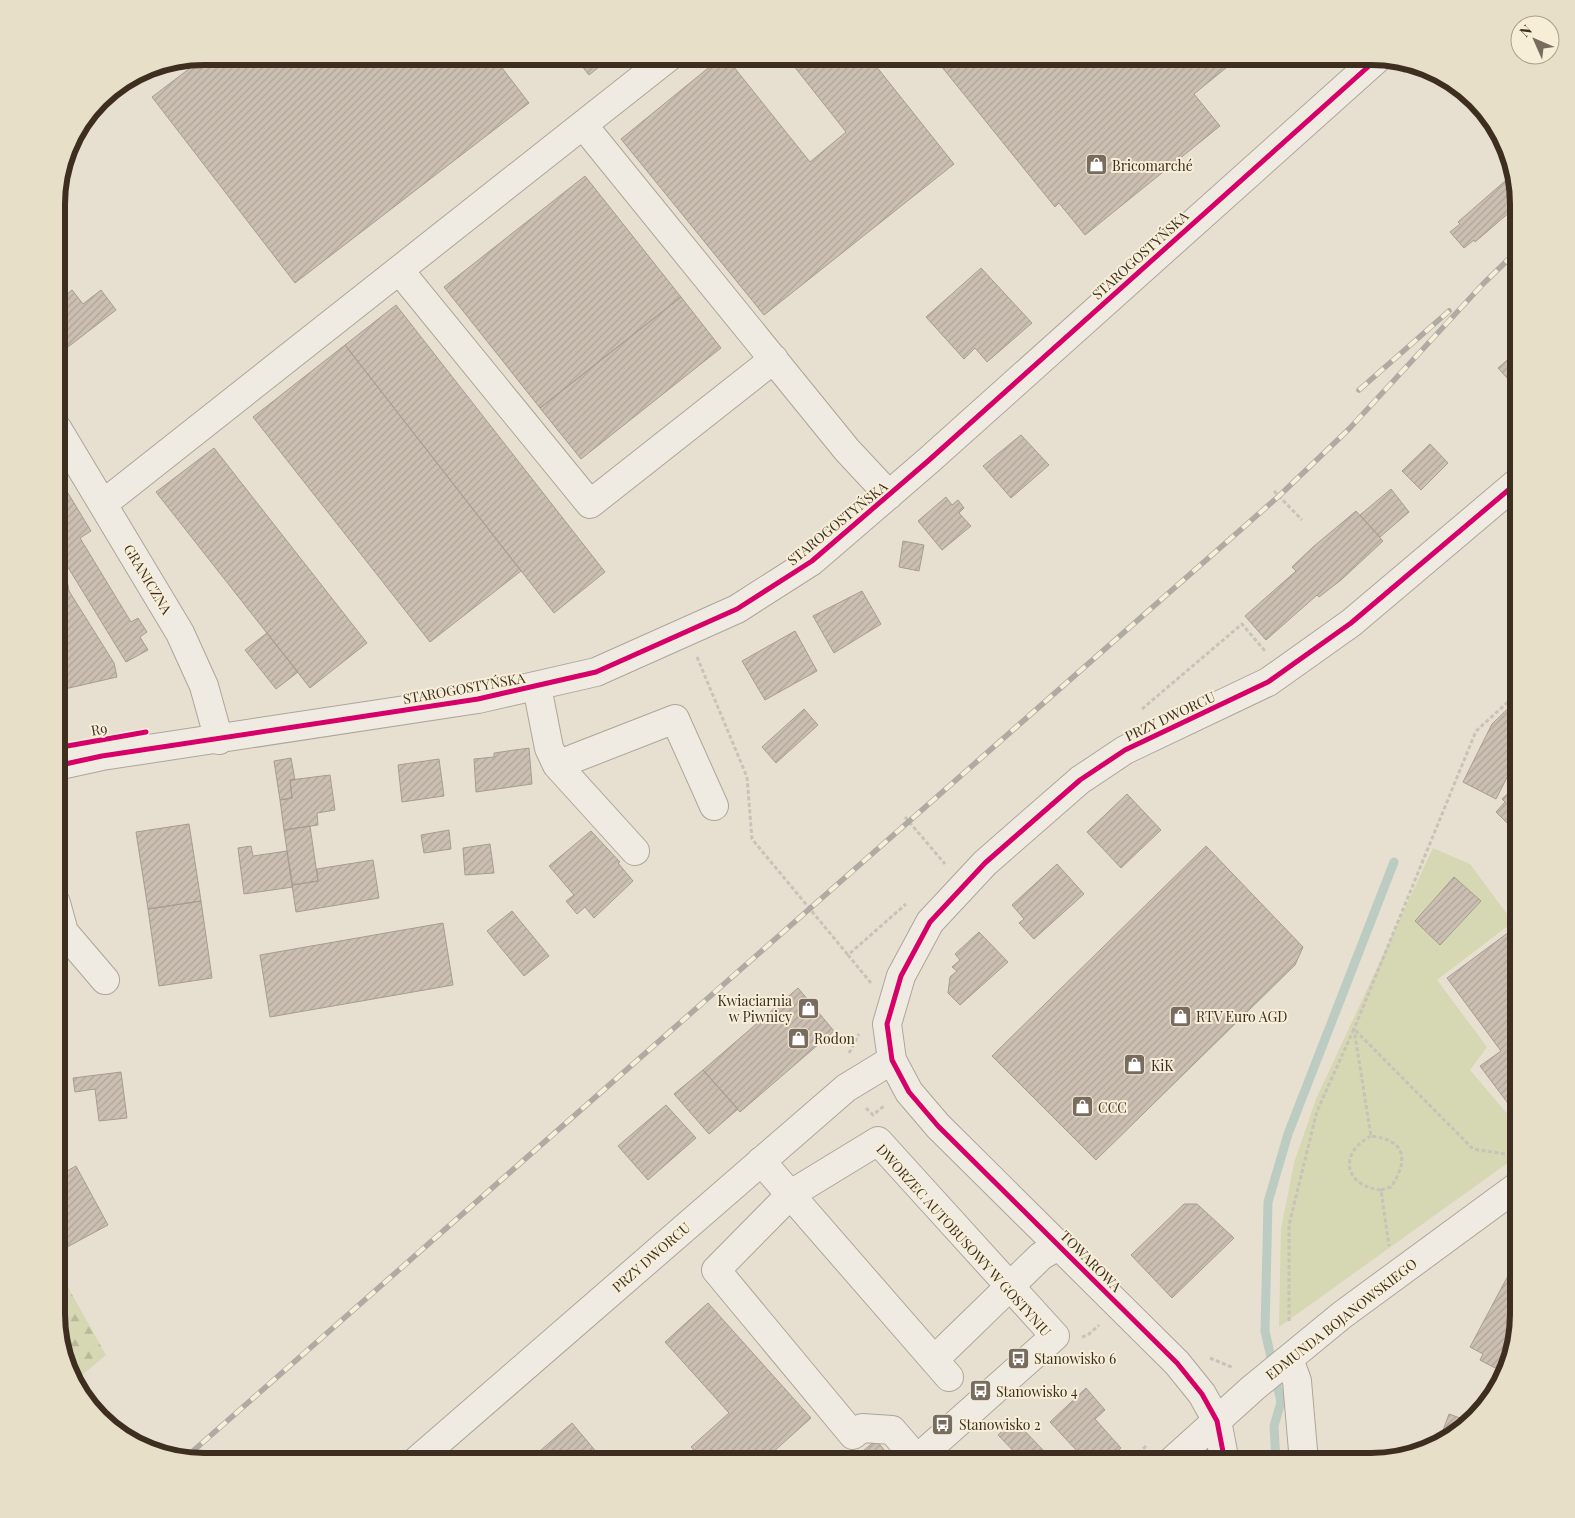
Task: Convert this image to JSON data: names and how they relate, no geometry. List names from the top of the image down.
{
  "streets": {
    "street": [
      "STAROGOSTYŃSKA",
      "GRANICZNA",
      "PRZY DWORCU",
      "DWORZEC AUTOBUSOWY W GOSTYNIU",
      "TOWAROWA",
      "EDMUNDA BOJANOWSKIEGO"
    ],
    "cycle path": ["R9"]
  },
  "crossings": [
    ["STAROGOSTYŃSKA", "GRANICZNA"],
    ["PRZY DWORCU", "TOWAROWA"],
    ["TOWAROWA", "EDMUNDA BOJANOWSKIEGO"]
  ],
  "places": {
    "shop": [
      "Bricomarché",
      "Kwiaciarnia w Piwnicy",
      "RTV Euro AGD",
      "Rodon",
      "KiK",
      "CCC"
    ],
    "bus stop": ["Stanowisko 6", "Stanowisko 4", "Stanowisko 2"]
  },
  "north": "top left"
}
